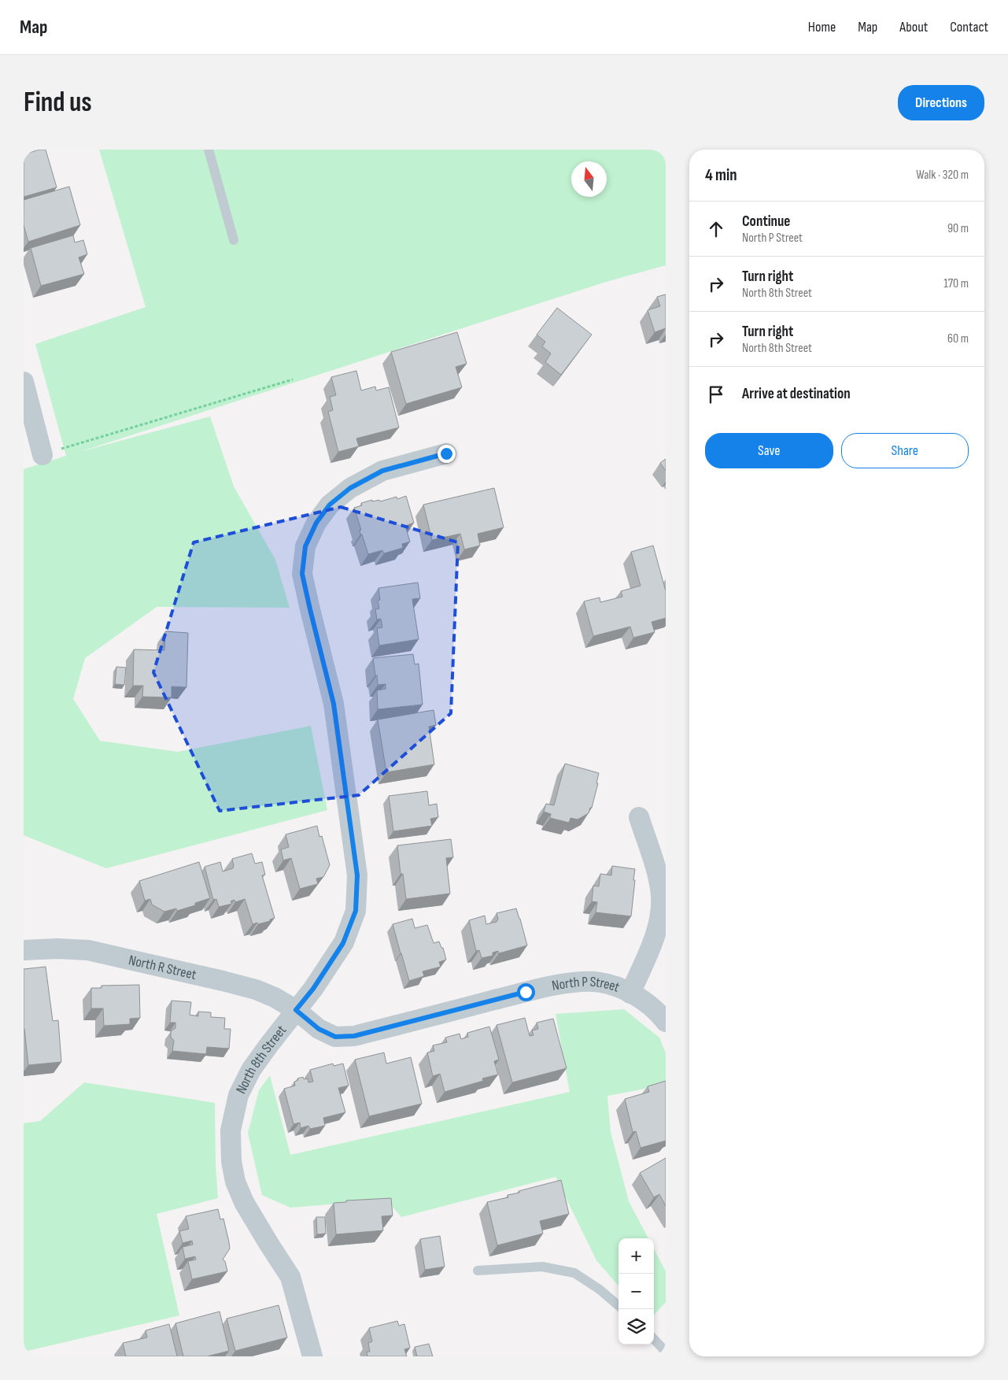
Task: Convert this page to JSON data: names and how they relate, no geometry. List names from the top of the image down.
{
  "streets": {
    "street": ["North R Street", "North P Street", "North 8th Street"]
  },
  "crossings": [
    ["North R Street", "North P Street"],
    ["North R Street", "North 8th Street"],
    ["North P Street", "North 8th Street"]
  ],
  "north": "top",
  "page": {
    "header": "Map",
    "nav": [
      "Home",
      "Map",
      "About",
      "Contact"
    ],
    "buttons": [
      "Directions",
      ["Save", "Share"]
    ],
    "title": "Find us",
    "heading": ["4 min", "Walk · 320 m"],
    "list": [
      ["Continue", "North P Street", "90 m"],
      ["Turn right", "North 8th Street", "170 m"],
      ["Turn right", "North 8th Street", "60 m"],
      "Arrive at destination"
    ],
    "map_buttons": ["+", "−"]
  }
}
